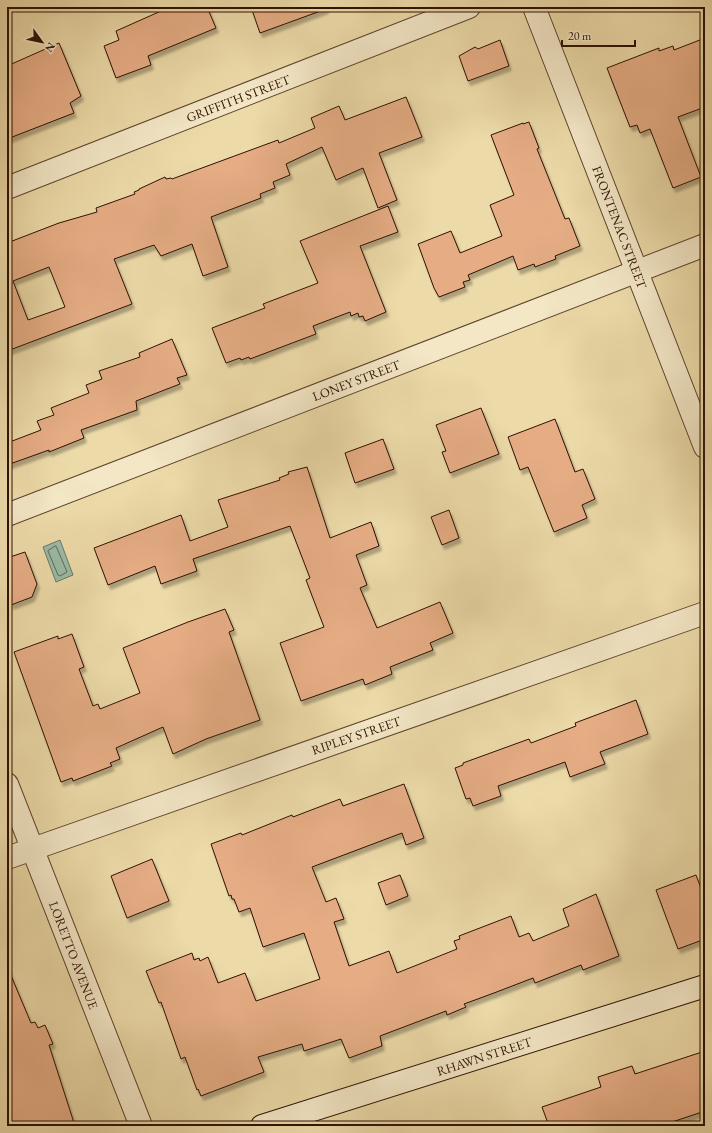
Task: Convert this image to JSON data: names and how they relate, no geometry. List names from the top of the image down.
{
  "streets": {
    "street": [
      "GRIFFITH STREET",
      "FRONTENAC STREET",
      "LONEY STREET",
      "RIPLEY STREET",
      "LORETTO AVENUE",
      "RHAWN STREET"
    ]
  },
  "crossings": [
    ["FRONTENAC STREET", "LONEY STREET"],
    ["RIPLEY STREET", "LORETTO AVENUE"]
  ],
  "scale_bar": "20 m",
  "north": "bottom right"
}
